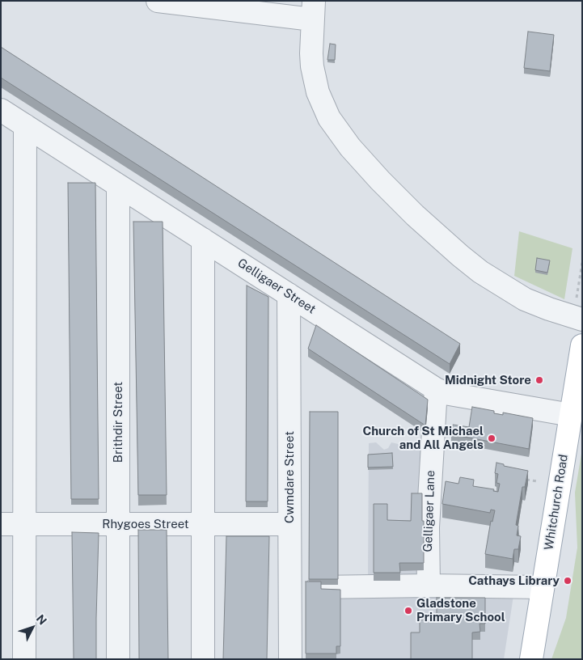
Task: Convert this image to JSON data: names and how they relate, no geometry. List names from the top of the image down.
{
  "streets": {
    "main road": ["Whitchurch Road"],
    "street": [
      "Gelligaer Street",
      "Brithdir Street",
      "Cwmdare Street",
      "Gelligaer Lane",
      "Rhygoes Street"
    ]
  },
  "crossings": [
    ["Gelligaer Street", "Brithdir Street"],
    ["Gelligaer Street", "Cwmdare Street"],
    ["Gelligaer Street", "Whitchurch Road"],
    ["Gelligaer Street", "Gelligaer Lane"],
    ["Brithdir Street", "Rhygoes Street"],
    ["Cwmdare Street", "Rhygoes Street"]
  ],
  "places": [
    "Midnight Store",
    "Church of St Michael and All Angels",
    "Cathays Library",
    "Gladstone Primary School"
  ],
  "north": "top right"
}
